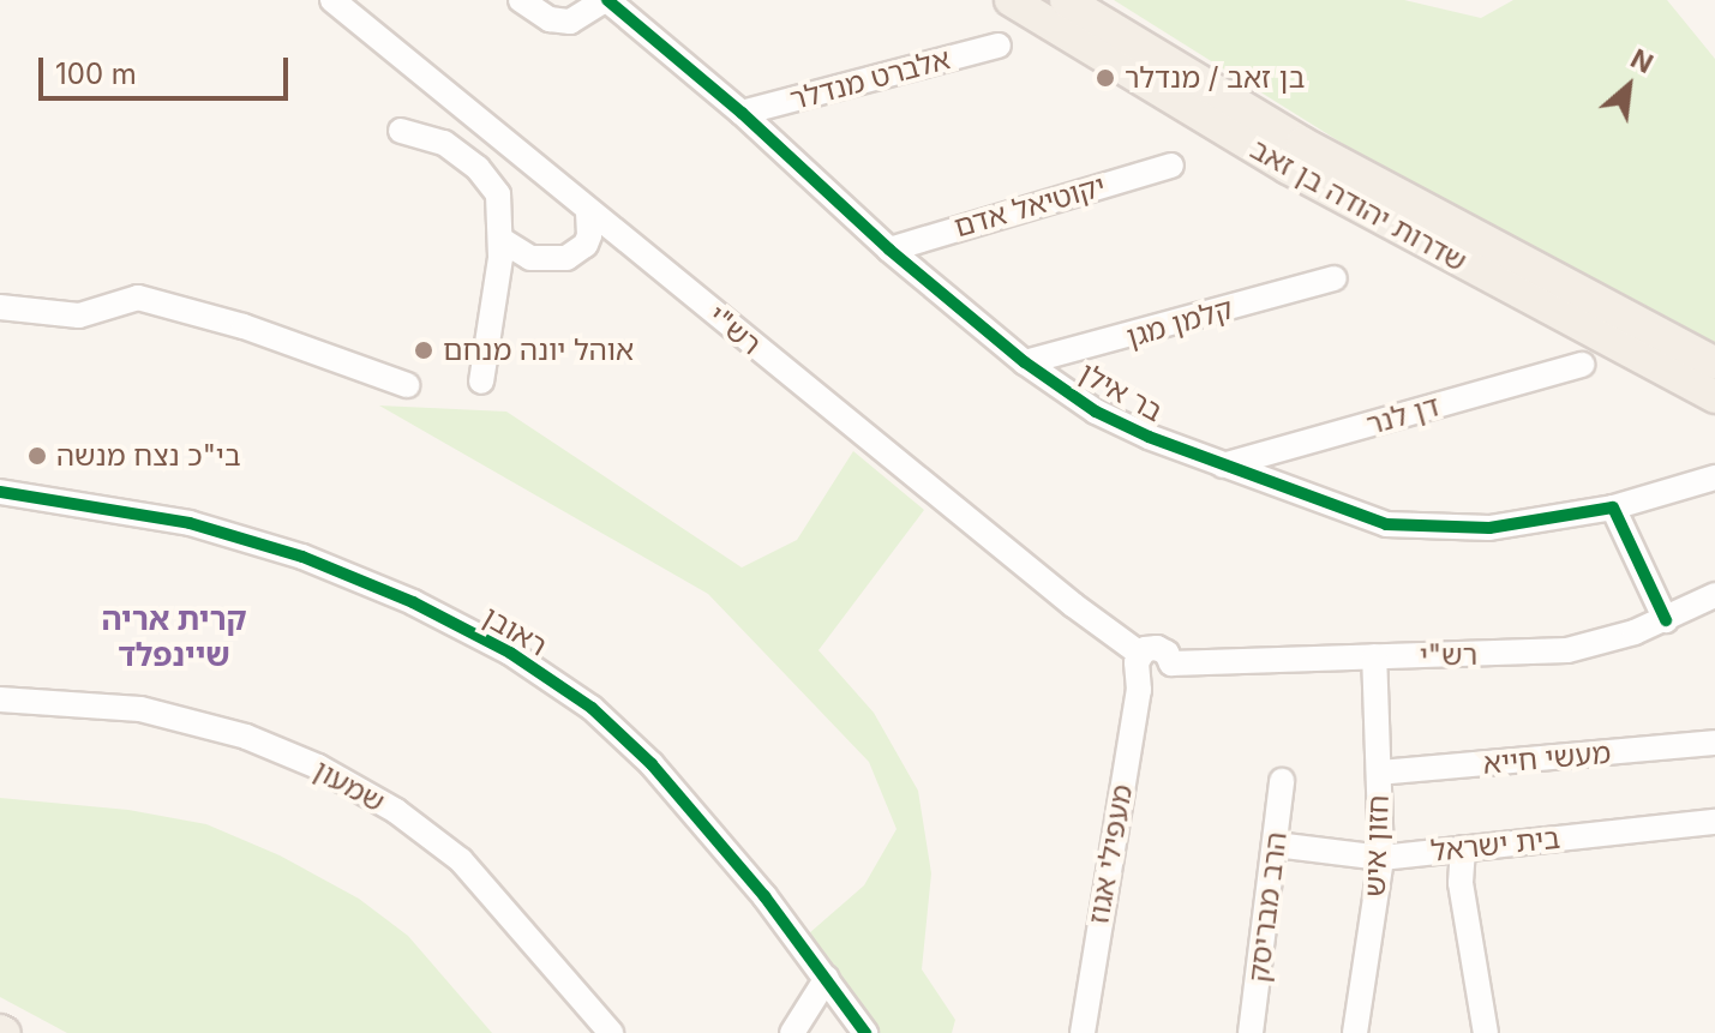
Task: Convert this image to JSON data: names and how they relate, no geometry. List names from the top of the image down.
{
  "streets": {
    "main road": ["שדרות יהודה בן זאב"],
    "street": [
      "אלברט מנדלר",
      "יקוטיאל אדם",
      "קלמן מגן",
      "רש\"י",
      "בר אילן",
      "דן לנר",
      "ראובן",
      "מעשי חייא",
      "שמעון",
      "בית ישראל",
      "חזון איש",
      "מעפילי אגוז",
      "הרב מבריסק"
    ]
  },
  "crossings": [
    ["אלברט מנדלר", "בר אילן"],
    ["יקוטיאל אדם", "בר אילן"],
    ["קלמן מגן", "בר אילן"],
    ["רש\"י", "חזון איש"],
    ["רש\"י", "מעפילי אגוז"],
    ["בר אילן", "דן לנר"],
    ["מעשי חייא", "חזון איש"],
    ["בית ישראל", "חזון איש"],
    ["בית ישראל", "הרב מבריסק"]
  ],
  "districts": ["קרית אריה שיינפלד"],
  "places": ["בן זאב / מנדלר", "אוהל יונה מנחם", "בי\"כ נצח מנשה"],
  "scale_bar": "100 m",
  "north": "top right"
}
